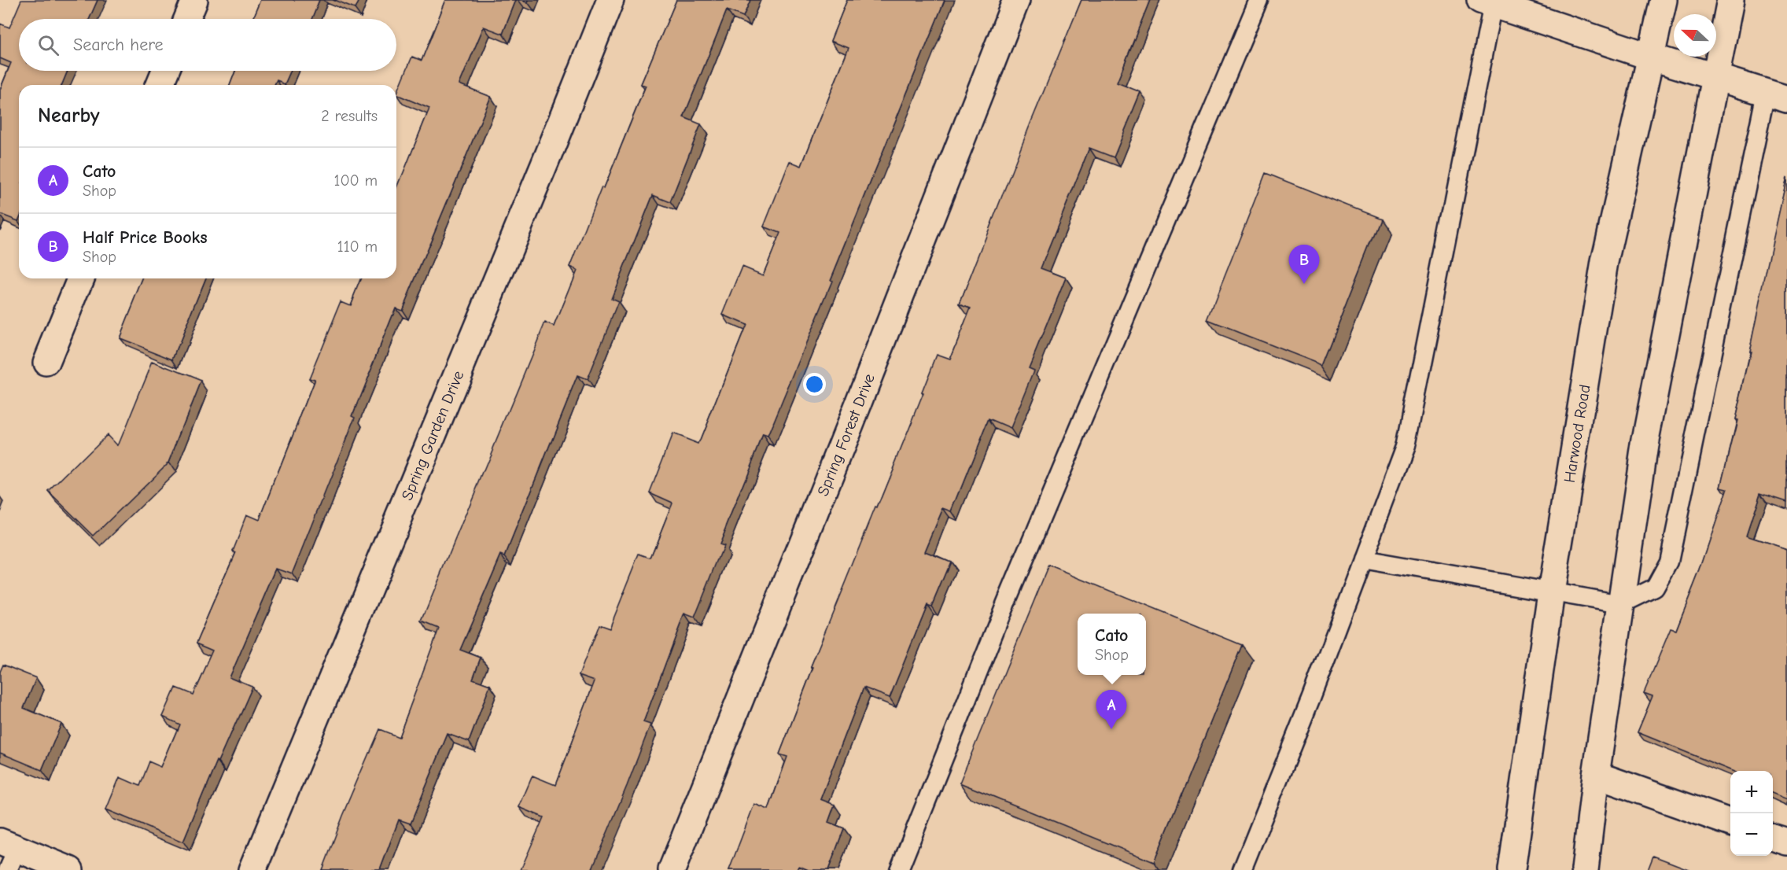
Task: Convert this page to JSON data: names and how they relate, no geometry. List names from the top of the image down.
{
  "streets": {
    "street": ["Harwood Road", "Spring Garden Drive", "Spring Forest Drive"]
  },
  "north": "left",
  "page": {
    "search": "Search here",
    "heading": ["Nearby", "2 results"],
    "list": [
      {
        "mark": "A",
        "name": "Cato",
        "note": "Shop",
        "value": "100 m"
      },
      {
        "mark": "B",
        "name": "Half Price Books",
        "note": "Shop",
        "value": "110 m"
      }
    ],
    "pins": ["B", "A"],
    "popup": ["Cato", "Shop"],
    "map_buttons": ["+", "−"]
  }
}
